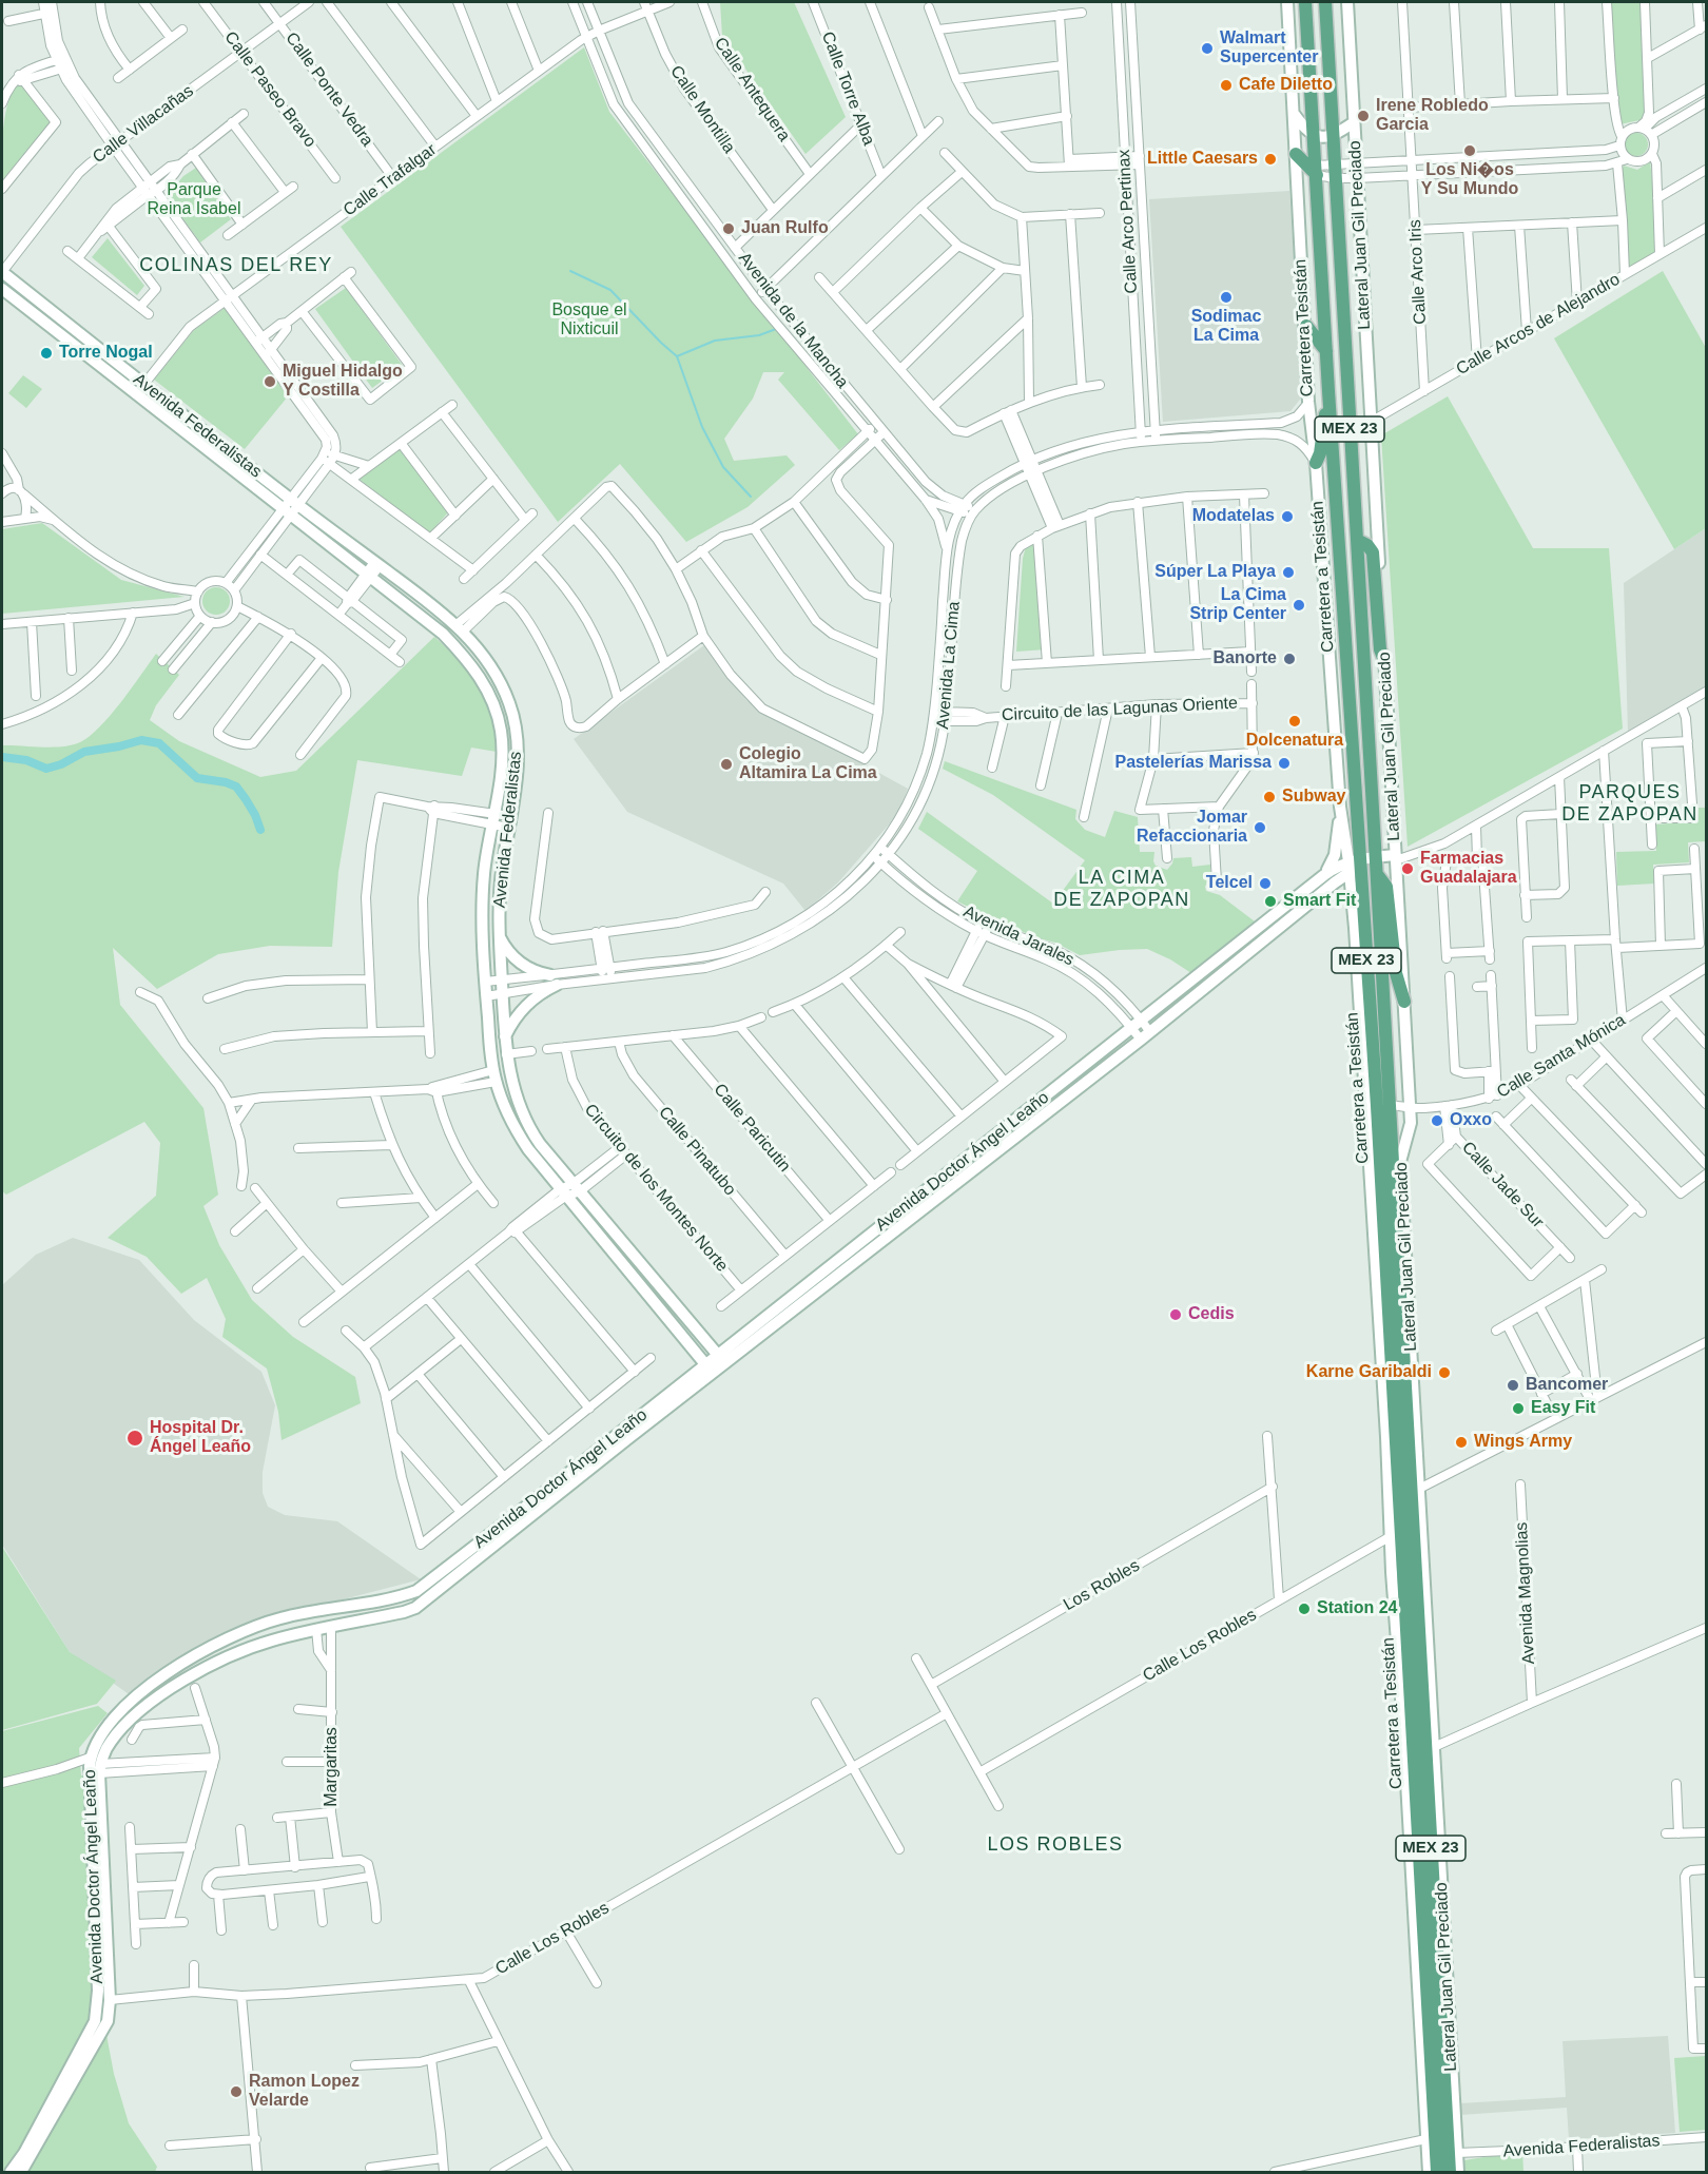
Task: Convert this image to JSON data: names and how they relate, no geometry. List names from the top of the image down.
{
  "streets": {
    "main road": ["MEX 23", "Carretera a Tesistán"],
    "street": [
      "Calle Torre Alba",
      "Calle Paseo Bravo",
      "Calle Ponte Vedra",
      "Calle Antequera",
      "Calle Montilla",
      "Calle Villacañas",
      "Calle Trafalgar",
      "Calle Arco Pertinax",
      "Lateral Juan Gil Preciado",
      "Calle Arco Iris",
      "Avenida de la Mancha",
      "Calle Arcos de Alejandro",
      "Carretera Tesistán",
      "Avenida Federalistas",
      "Avenida La Cima",
      "Circuito de las Lagunas Oriente",
      "Avenida Jarales",
      "Calle Santa Mónica",
      "Calle Paricutin",
      "Calle Pinatubo",
      "Avenida Doctor Ángel Leaño",
      "Calle Jade Sur",
      "Circuito de los Montes Norte",
      "Los Robles",
      "Avenida Magnolias",
      "Calle Los Robles",
      "Margaritas"
    ]
  },
  "crossings": [
    ["Calle Paseo Bravo", "Calle Villacañas"],
    ["Calle Ponte Vedra", "Calle Villacañas"],
    ["Calle Ponte Vedra", "Calle Trafalgar"],
    ["Calle Montilla", "Calle Trafalgar"],
    ["Calle Villacañas", "Avenida Federalistas"],
    ["Calle Trafalgar", "Avenida de la Mancha"],
    ["Calle Trafalgar", "Avenida Federalistas"],
    ["Calle Arco Pertinax", "Avenida La Cima"],
    ["Lateral Juan Gil Preciado", "Calle Arcos de Alejandro"],
    ["Lateral Juan Gil Preciado", "Avenida Federalistas"],
    ["Lateral Juan Gil Preciado", "Carretera a Tesistán"],
    ["Lateral Juan Gil Preciado", "Calle Santa Mónica"],
    ["Lateral Juan Gil Preciado", "Calle Los Robles"],
    ["Calle Arco Iris", "Calle Arcos de Alejandro"],
    ["Avenida de la Mancha", "Avenida La Cima"],
    ["Carretera Tesistán", "Avenida La Cima"],
    ["Avenida Federalistas", "Avenida La Cima"],
    ["Avenida Federalistas", "Avenida Doctor Ángel Leaño"],
    ["Carretera a Tesistán", "Calle Santa Mónica"],
    ["Carretera a Tesistán", "Avenida Doctor Ángel Leaño"],
    ["Carretera a Tesistán", "Calle Los Robles"],
    ["Avenida La Cima", "Circuito de las Lagunas Oriente"],
    ["Avenida La Cima", "Avenida Jarales"],
    ["Avenida Jarales", "Avenida Doctor Ángel Leaño"],
    ["Calle Santa Mónica", "Calle Jade Sur"],
    ["Avenida Doctor Ángel Leaño", "Calle Los Robles"],
    ["Avenida Doctor Ángel Leaño", "Margaritas"]
  ],
  "districts": [
    "COLINAS DEL REY",
    "PARQUES DE ZAPOPAN",
    "LA CIMA DE ZAPOPAN",
    "LOS ROBLES"
  ],
  "parks": ["Parque Reina Isabel", "Bosque el Nixticuil"],
  "places": [
    "Walmart Supercenter",
    "Cafe Diletto",
    "Irene Robledo Garcia",
    "Los Ni�os Y Su Mundo",
    "Little Caesars",
    "Juan Rulfo",
    "Sodimac La Cima",
    "Torre Nogal",
    "Miguel Hidalgo Y Costilla",
    "Modatelas",
    "Súper La Playa",
    "La Cima Strip Center",
    "Banorte",
    "Dolcenatura",
    "Pastelerías Marissa",
    "Colegio Altamira La Cima",
    "Subway",
    "Jomar Refaccionaria",
    "Farmacias Guadalajara",
    "Telcel",
    "Smart Fit",
    "Oxxo",
    "Cedis",
    "Karne Garibaldi",
    "Bancomer",
    "Easy Fit",
    "Hospital Dr. Ángel Leaño",
    "Wings Army",
    "Station 24",
    "Ramon Lopez Velarde"
  ]
}
